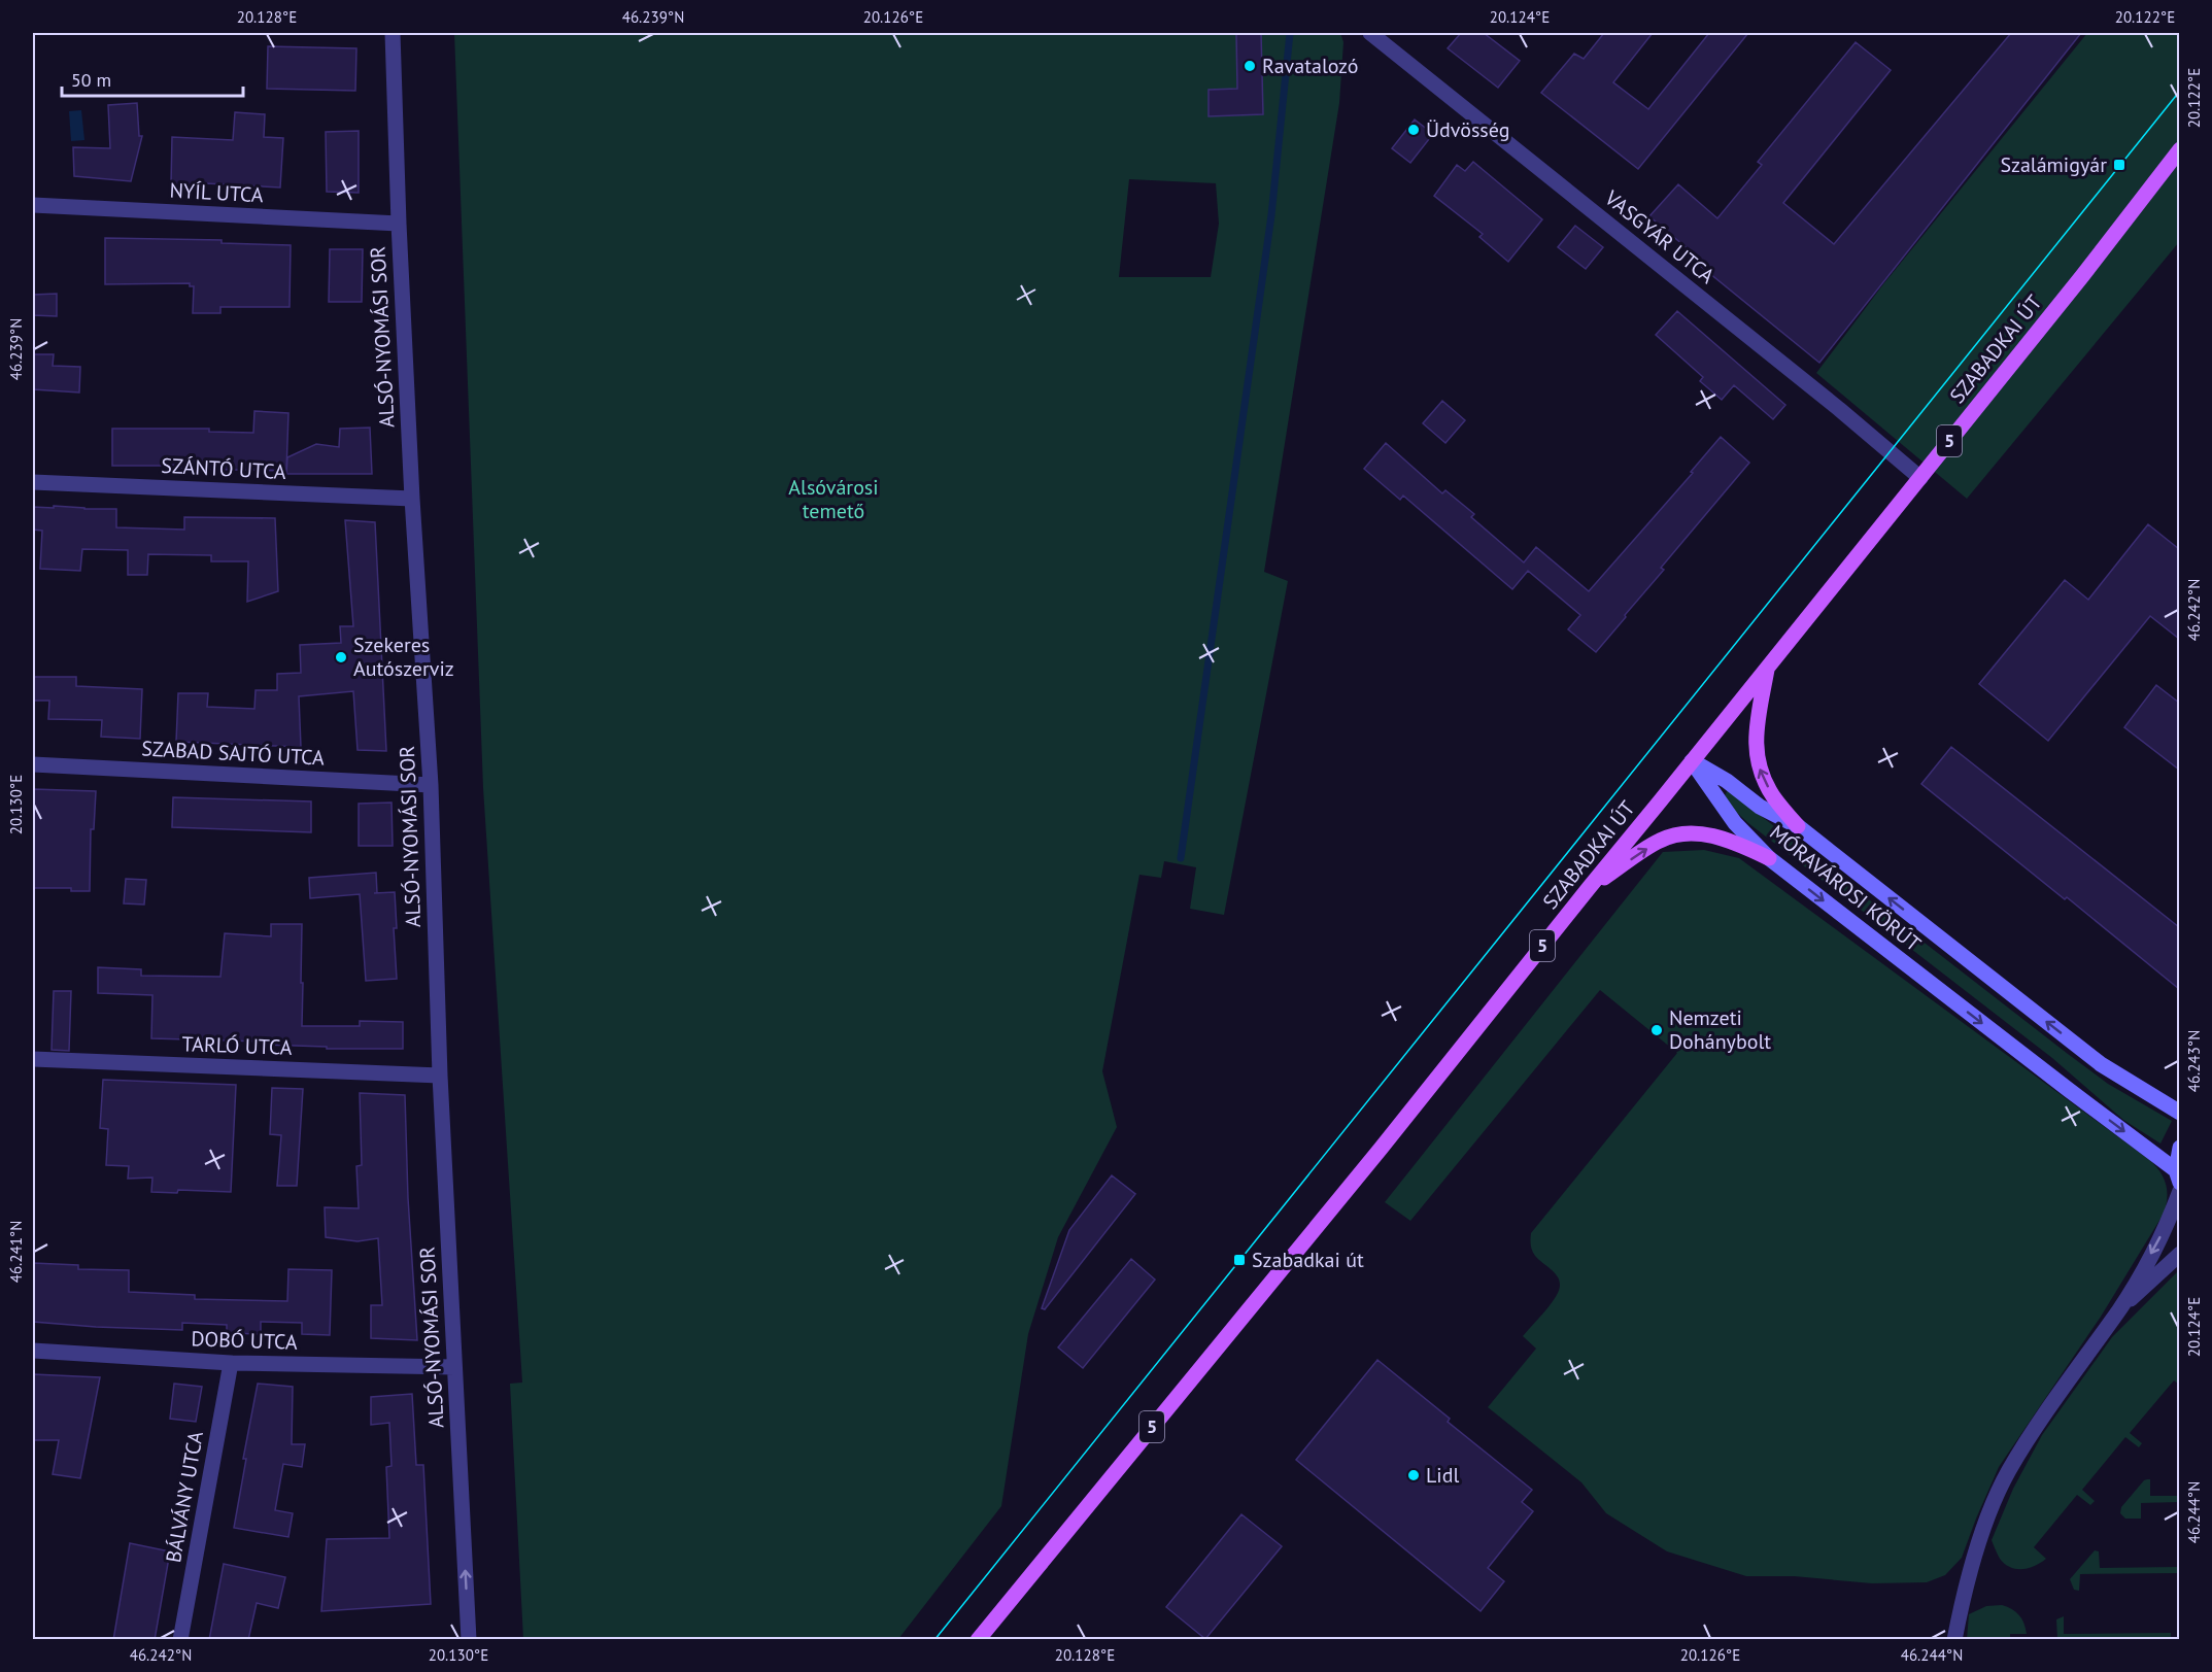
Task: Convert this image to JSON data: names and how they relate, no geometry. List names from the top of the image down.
{
  "streets": {
    "main road": ["SZABADKAI ÚT", "5", "MÓRAVÁROSI KÖRÚT"],
    "street": [
      "NYÍL UTCA",
      "VASGYÁR UTCA",
      "ALSÓ-NYOMÁSI SOR",
      "SZÁNTÓ UTCA",
      "SZABAD SAJTÓ UTCA",
      "TARLÓ UTCA",
      "DOBÓ UTCA",
      "BÁLVÁNY UTCA"
    ]
  },
  "crossings": [
    ["NYÍL UTCA", "ALSÓ-NYOMÁSI SOR"],
    ["VASGYÁR UTCA", "SZABADKAI ÚT"],
    ["ALSÓ-NYOMÁSI SOR", "SZÁNTÓ UTCA"],
    ["ALSÓ-NYOMÁSI SOR", "SZABAD SAJTÓ UTCA"],
    ["ALSÓ-NYOMÁSI SOR", "TARLÓ UTCA"],
    ["ALSÓ-NYOMÁSI SOR", "DOBÓ UTCA"],
    ["SZABADKAI ÚT", "MÓRAVÁROSI KÖRÚT"],
    ["DOBÓ UTCA", "BÁLVÁNY UTCA"]
  ],
  "parks": ["Alsóvárosi temető"],
  "places": {
    "other": [
      "Ravatalozó",
      "Üdvösség",
      "Szekeres Autószerviz",
      "Nemzeti Dohánybolt",
      "Lidl"
    ],
    "transit": ["Szalámigyár", "Szabadkai út"]
  },
  "scale_bar": "50 m",
  "coordinates": [
    "20.128°E",
    "46.239°N",
    "20.126°E",
    "20.124°E",
    "20.122°E",
    "46.242°N",
    "20.130°E",
    "46.243°N",
    "46.241°N",
    "46.244°N"
  ]
}
